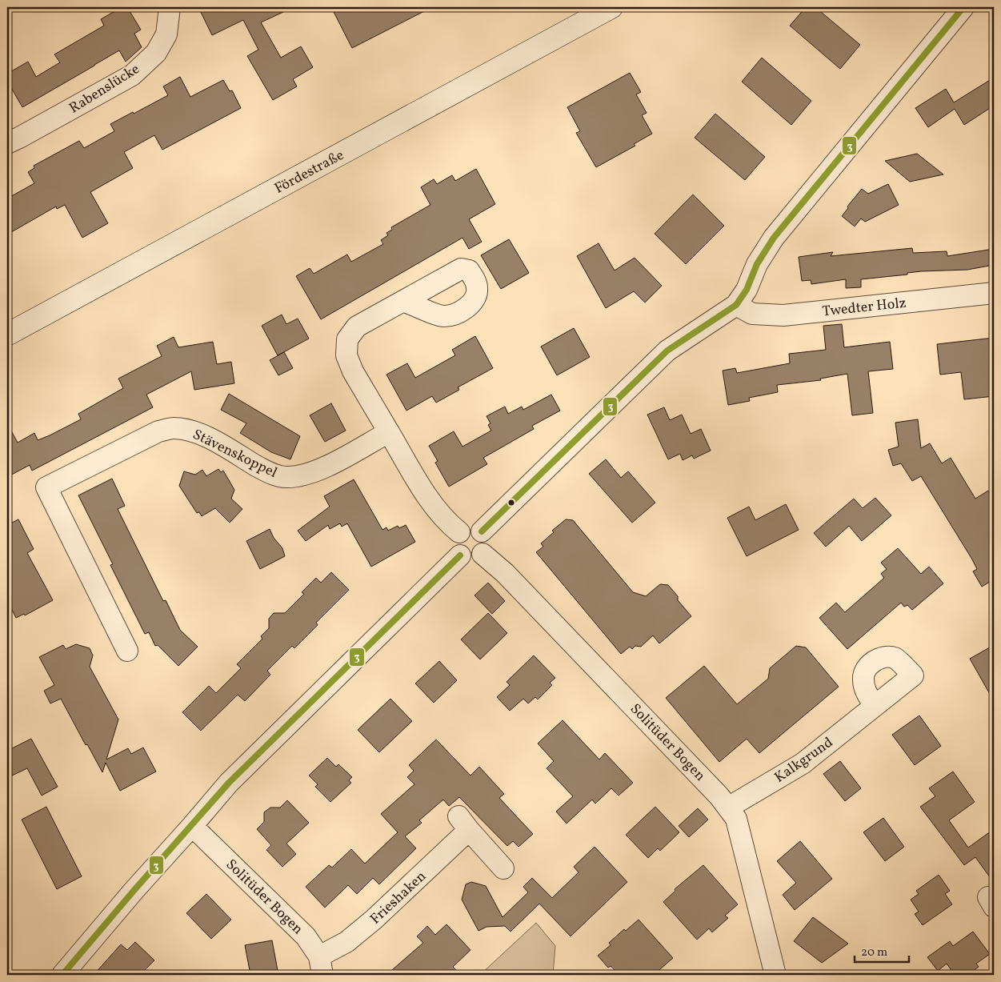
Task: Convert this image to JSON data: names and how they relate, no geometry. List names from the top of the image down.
{
  "streets": {
    "main road": ["Fördestraße"],
    "street": [
      "Rabenslücke",
      "Twedter Holz",
      "Stävenskoppel",
      "Solitüder Bogen",
      "Kalkgrund",
      "Frieshaken"
    ]
  },
  "crossings": [
    ["Solitüder Bogen", "Kalkgrund"],
    ["Solitüder Bogen", "Frieshaken"]
  ],
  "lines": ["transit line 3"],
  "scale_bar": "20 m"
}
